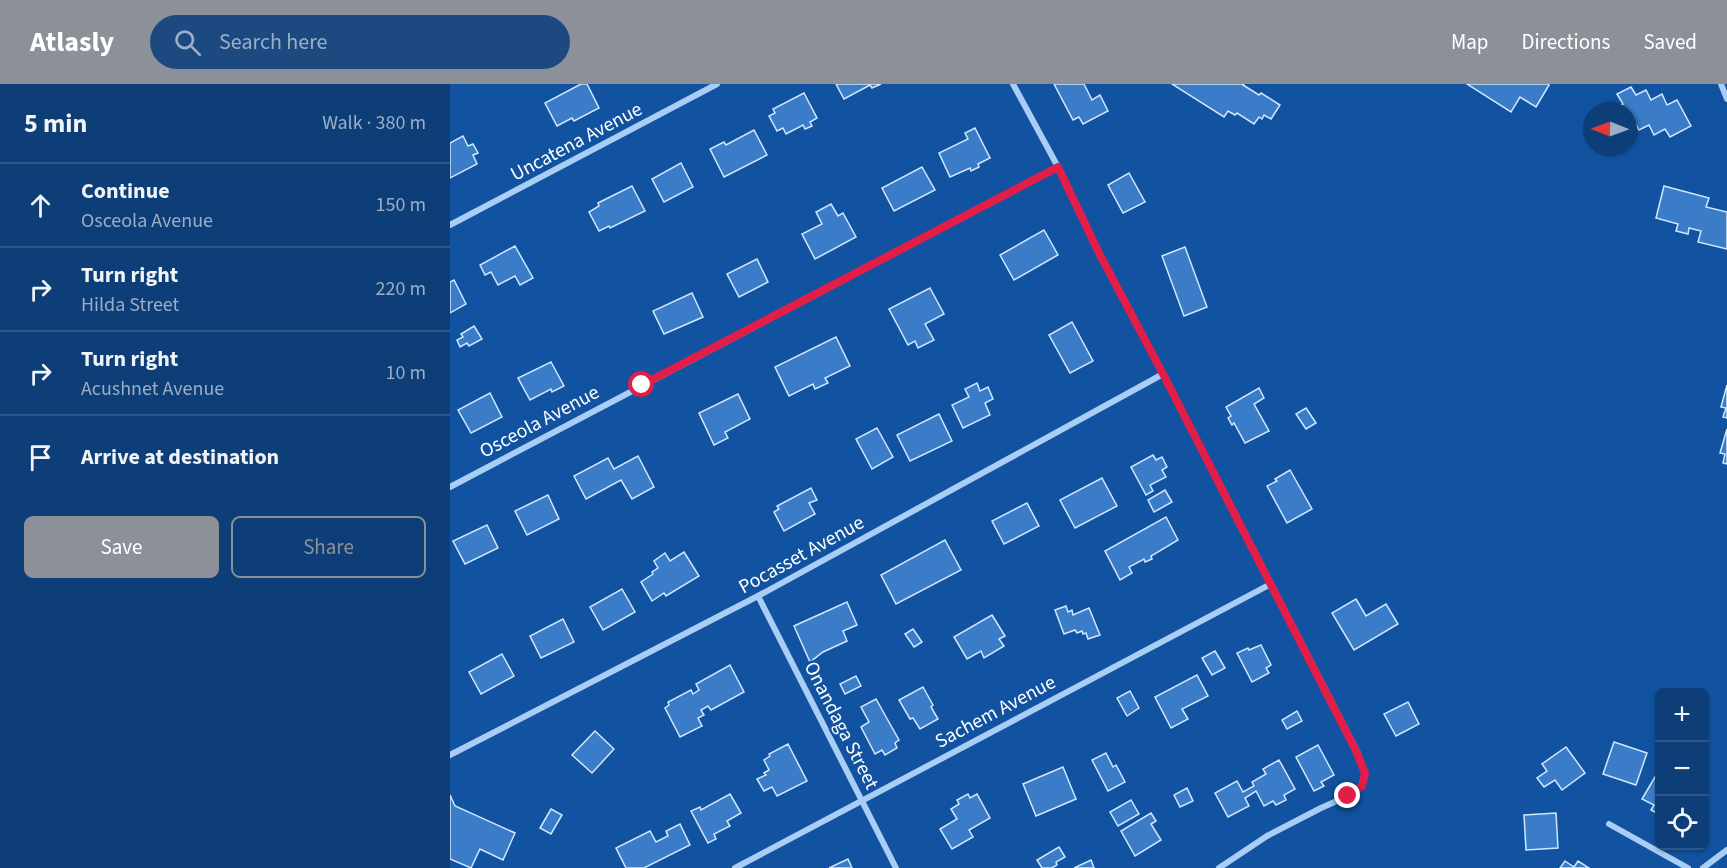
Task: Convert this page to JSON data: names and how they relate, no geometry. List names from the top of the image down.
{
  "streets": {
    "street": [
      "Uncatena Avenue",
      "Osceola Avenue",
      "Pocasset Avenue",
      "Sachem Avenue",
      "Onandaga Street"
    ]
  },
  "crossings": [
    ["Pocasset Avenue", "Onandaga Street"],
    ["Sachem Avenue", "Onandaga Street"]
  ],
  "north": "left",
  "page": {
    "header": "Atlasly",
    "search": "Search here",
    "nav": ["Map", "Directions", "Saved"],
    "heading": ["5 min", "Walk · 380 m"],
    "list": [
      ["Continue", "Osceola Avenue", "150 m"],
      ["Turn right", "Hilda Street", "220 m"],
      ["Turn right", "Acushnet Avenue", "10 m"],
      "Arrive at destination"
    ],
    "buttons": ["Save", "Share"],
    "map_buttons": ["+", "−"]
  }
}
